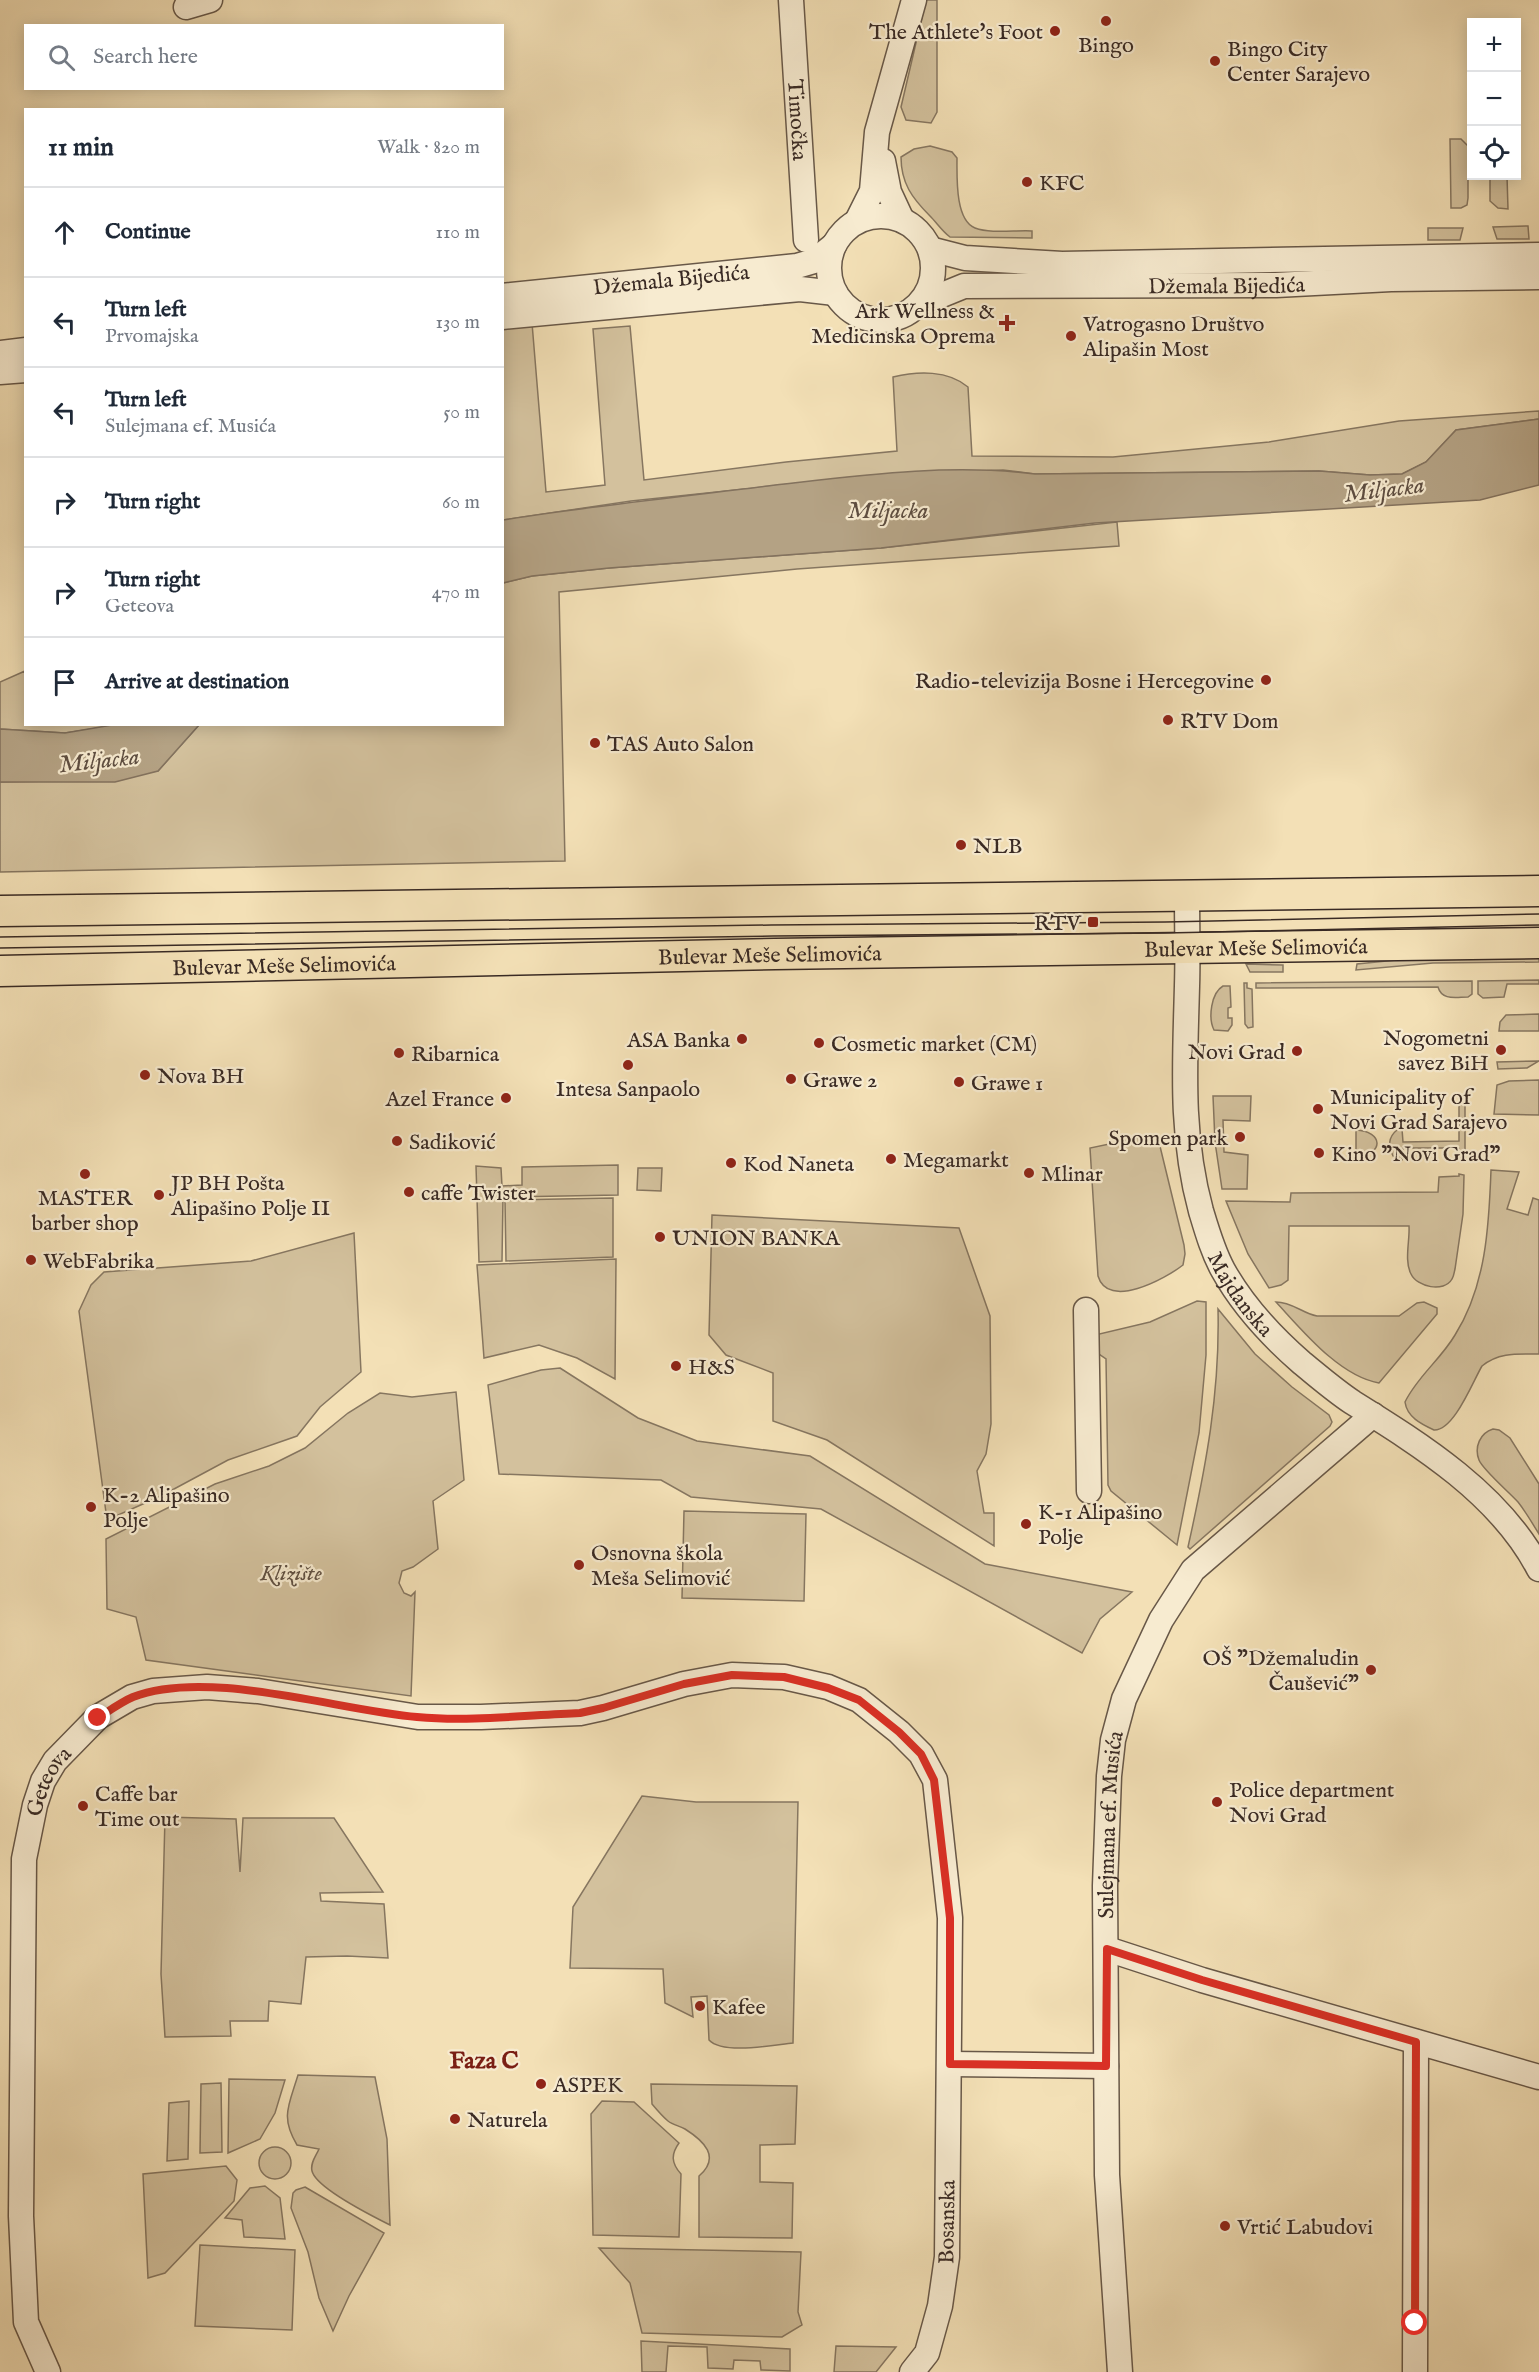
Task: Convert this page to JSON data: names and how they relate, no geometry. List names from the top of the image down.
{
  "streets": {
    "main road": ["Bulevar Meše Selimovića"],
    "street": [
      "Timočka",
      "Džemala Bijedića",
      "Majdanska",
      "Geteova",
      "Sulejmana ef. Musića",
      "Bosanska"
    ]
  },
  "crossings": [
    ["Bulevar Meše Selimovića", "Majdanska"],
    ["Majdanska", "Sulejmana ef. Musića"],
    ["Geteova", "Bosanska"]
  ],
  "districts": ["Faza C"],
  "water": ["Miljacka"],
  "parks": ["Klizište"],
  "places": {
    "other": [
      "Bingo",
      "The Athlete's Foot",
      "Bingo City Center Sarajevo",
      "KFC",
      "Vatrogasno Društvo Alipašin Most",
      "Radio-televizija Bosne i Hercegovine",
      "RTV Dom",
      "TAS Auto Salon",
      "NLB",
      "ASA Banka",
      "Cosmetic market (CM)",
      "Nogometni savez BiH",
      "Novi Grad",
      "Ribarnica",
      "Intesa Sanpaolo",
      "Nova BH",
      "Grawe 2",
      "Grawe 1",
      "Azel France",
      "Municipality of Novi Grad Sarajevo",
      "Spomen park",
      "Sadiković",
      "Kino \"Novi Grad\"",
      "Megamarkt",
      "Kod Naneta",
      "Mlinar",
      "MASTER barber shop",
      "caffe Twister",
      "JP BH Pošta Alipašino Polje II",
      "UNION BANKA",
      "WebFabrika",
      "H&S",
      "K-2 Alipašino Polje",
      "K-1 Alipašino Polje",
      "Osnovna škola Meša Selimović",
      "OŠ \"Džemaludin Čaušević\"",
      "Police department Novi Grad",
      "Caffe bar Time out",
      "Kafee",
      "ASPEK",
      "Naturela",
      "Vrtić Labudovi"
    ],
    "health": ["Ark Wellness & Medicinska Oprema"],
    "transit": ["RTV"]
  },
  "page": {
    "map_buttons": ["+", "−"],
    "search": "Search here",
    "heading": ["11 min", "Walk · 820 m"],
    "list": [
      ["Continue", "110 m"],
      ["Turn left", "Prvomajska", "130 m"],
      ["Turn left", "Sulejmana ef. Musića", "50 m"],
      ["Turn right", "60 m"],
      ["Turn right", "Geteova", "470 m"],
      "Arrive at destination"
    ]
  }
}
